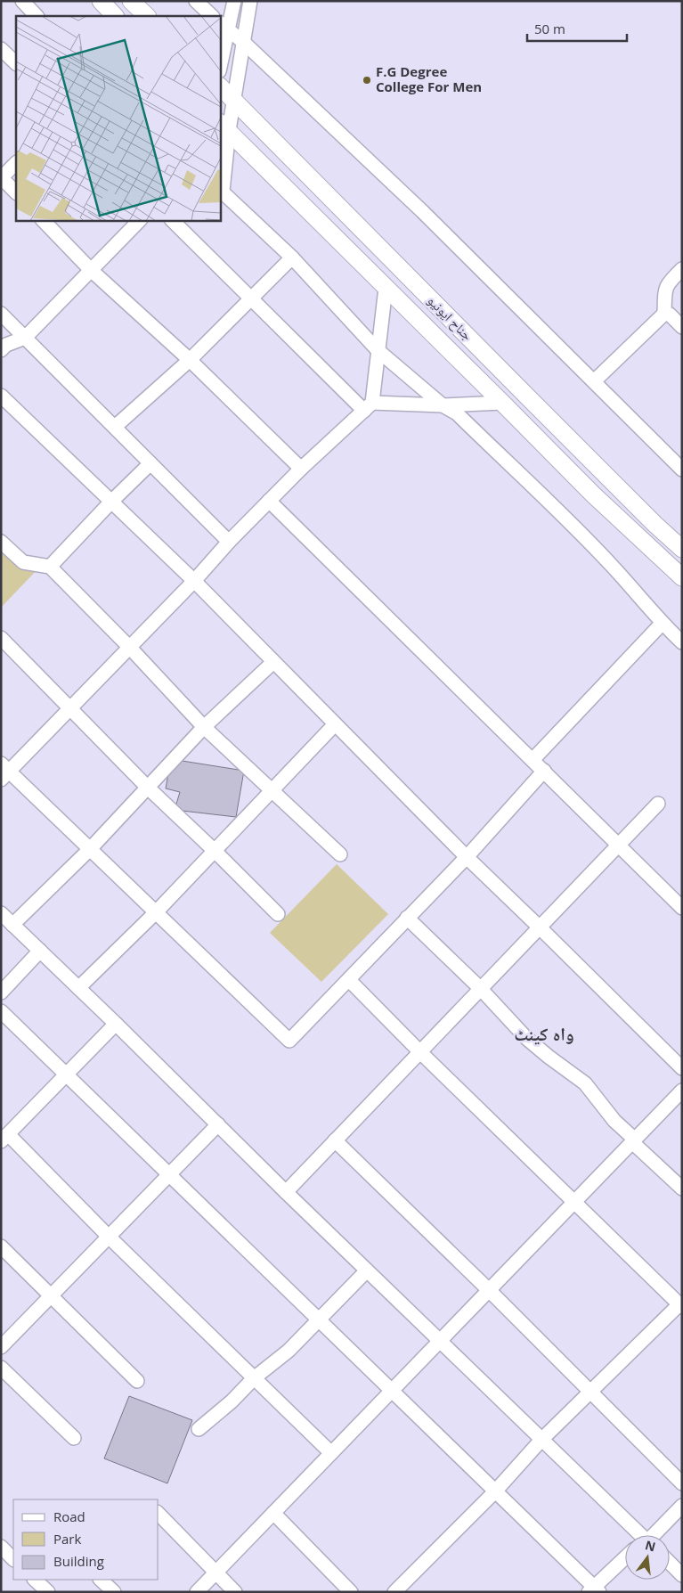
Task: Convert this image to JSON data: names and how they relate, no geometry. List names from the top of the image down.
{
  "streets": {
    "main road": ["جناح ایونیو"]
  },
  "districts": ["واہ کینٹ"],
  "places": ["F.G Degree College For Men"],
  "legend": ["Road", "Park", "Building"],
  "scale_bar": "50 m",
  "north": "top"
}
